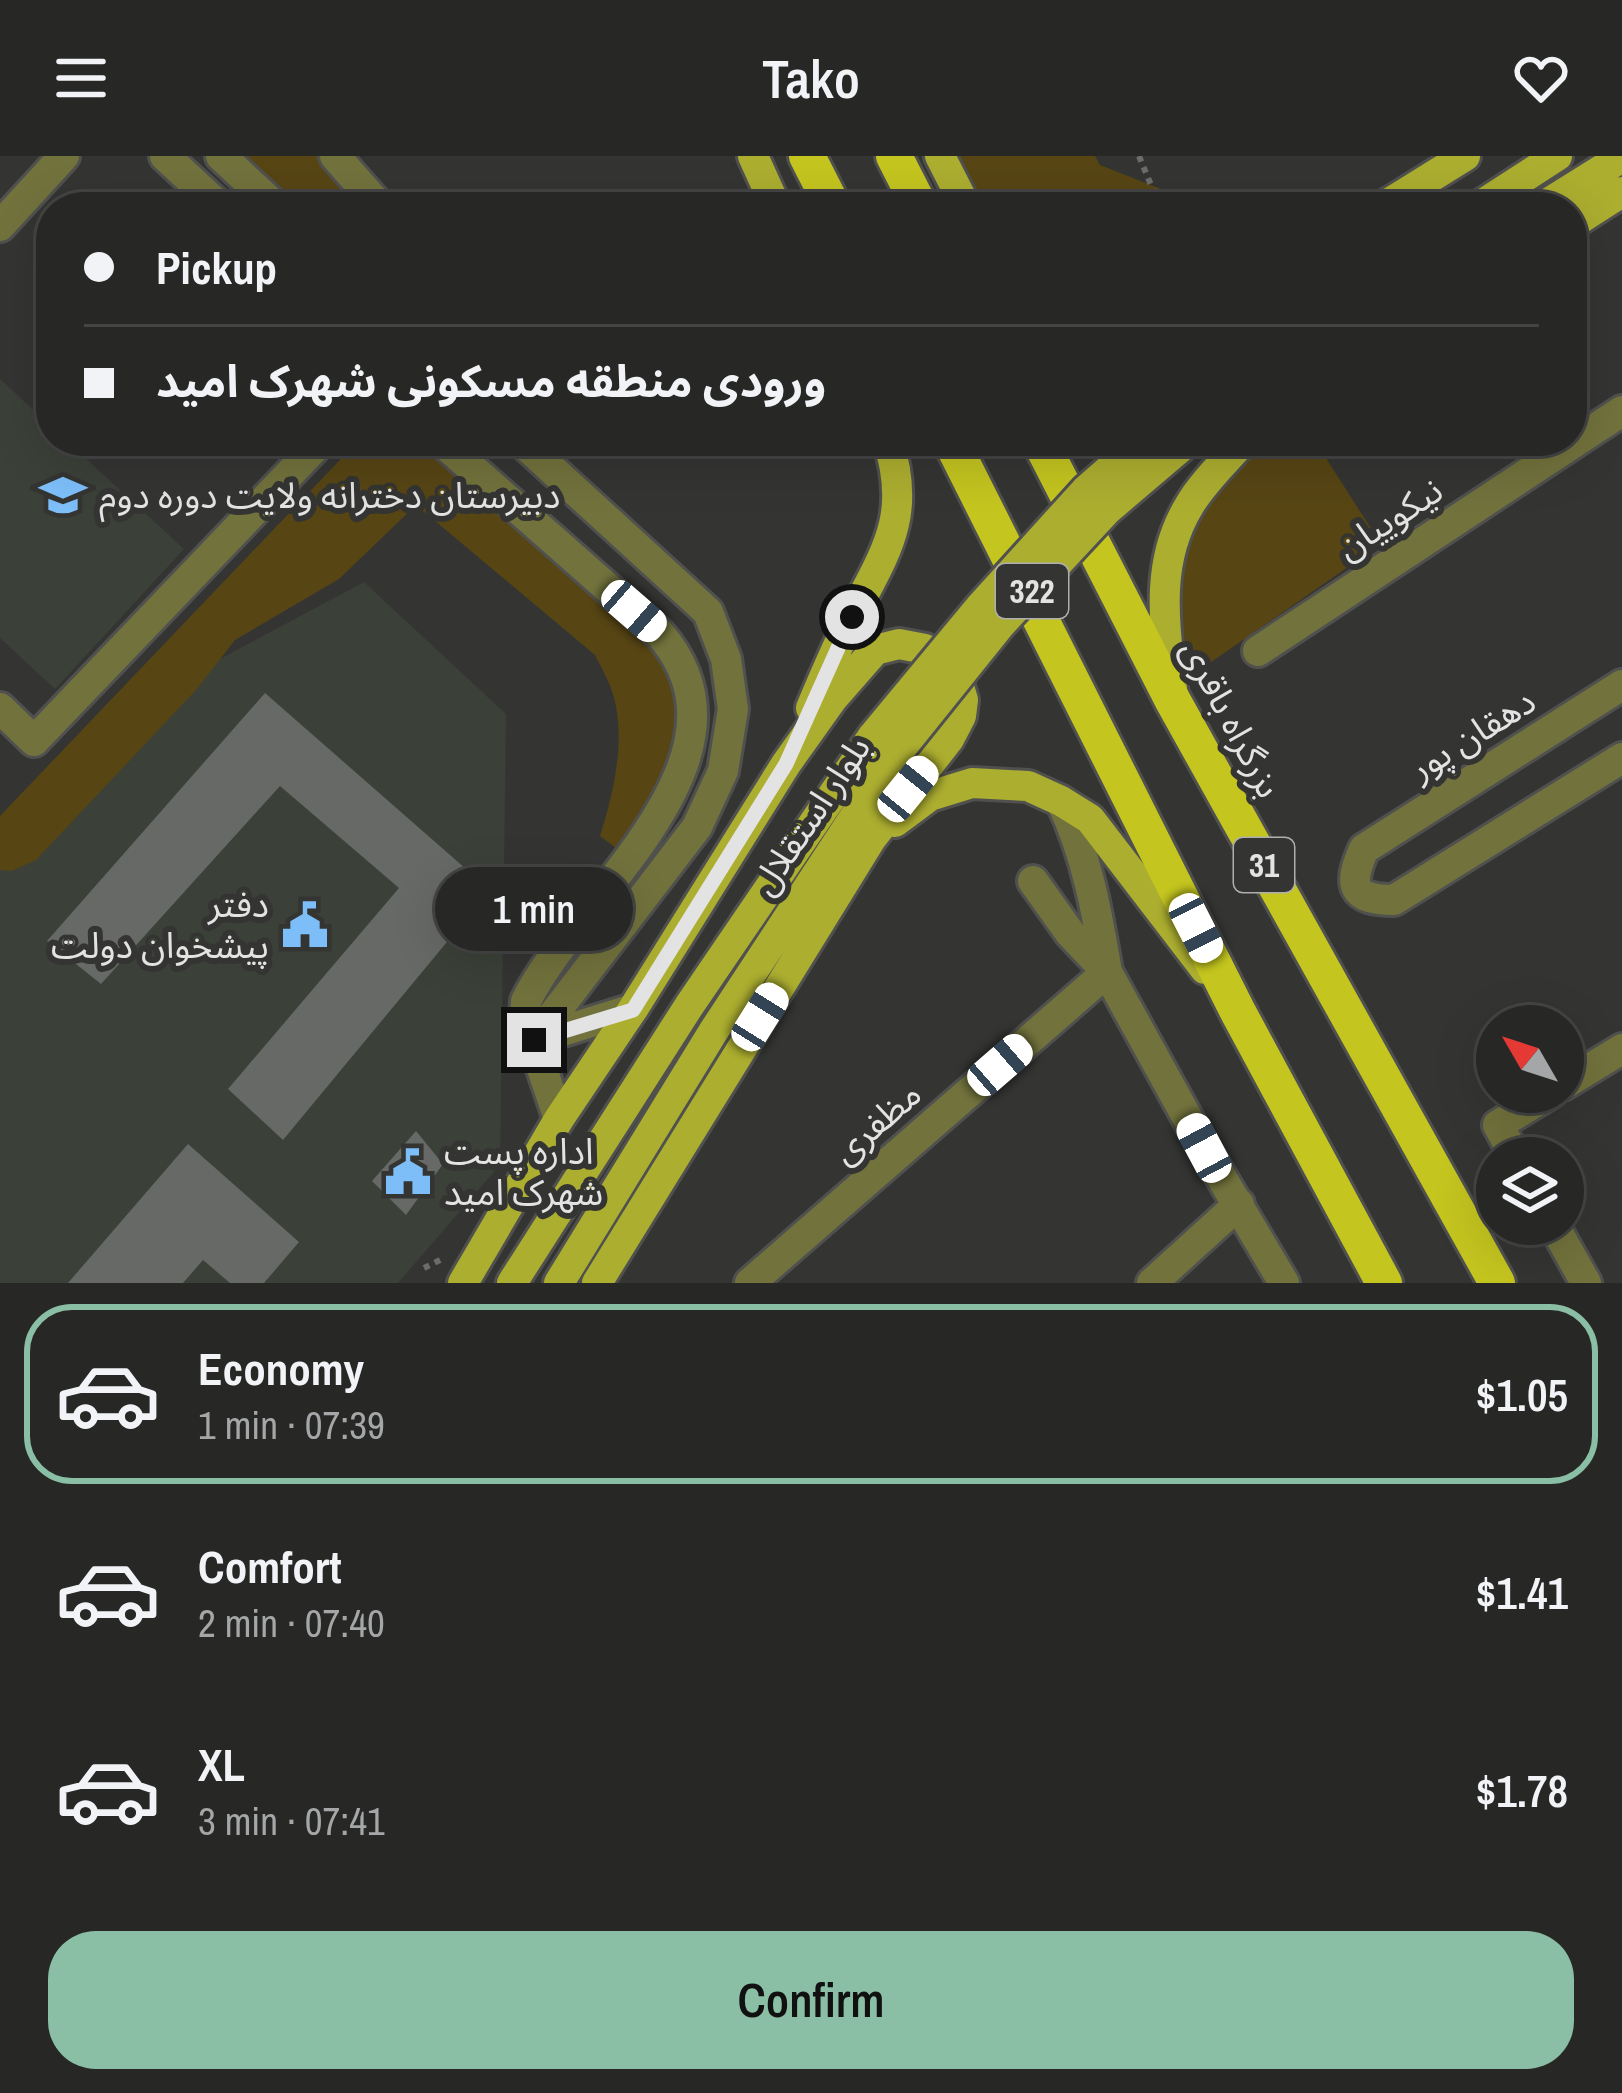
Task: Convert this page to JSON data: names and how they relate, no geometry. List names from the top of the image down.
{
  "streets": {
    "highway": ["بزرگراه باقری", "31"],
    "main road": ["322", "بلوار استقلال"],
    "street": ["نیکوییان", "دهقان پور", "مظفری"]
  },
  "places": {
    "school or university": ["دبیرستان دخترانه ولایت دوره دوم"],
    "public building": ["دفتر پیشخوان دولت", "اداره پست شهرک امید"]
  },
  "north": "top left",
  "page": {
    "header": "Tako",
    "banner": ["Pickup", "ورودی منطقه مسکونی شهرک امید"],
    "bubble": "1 min",
    "list": [
      {
        "name": "Economy",
        "note": "1 min · 07:39",
        "value": "$1.05"
      },
      {
        "name": "Comfort",
        "note": "2 min · 07:40",
        "value": "$1.41"
      },
      {
        "name": "XL",
        "note": "3 min · 07:41",
        "value": "$1.78"
      }
    ],
    "buttons": "Confirm"
  }
}
